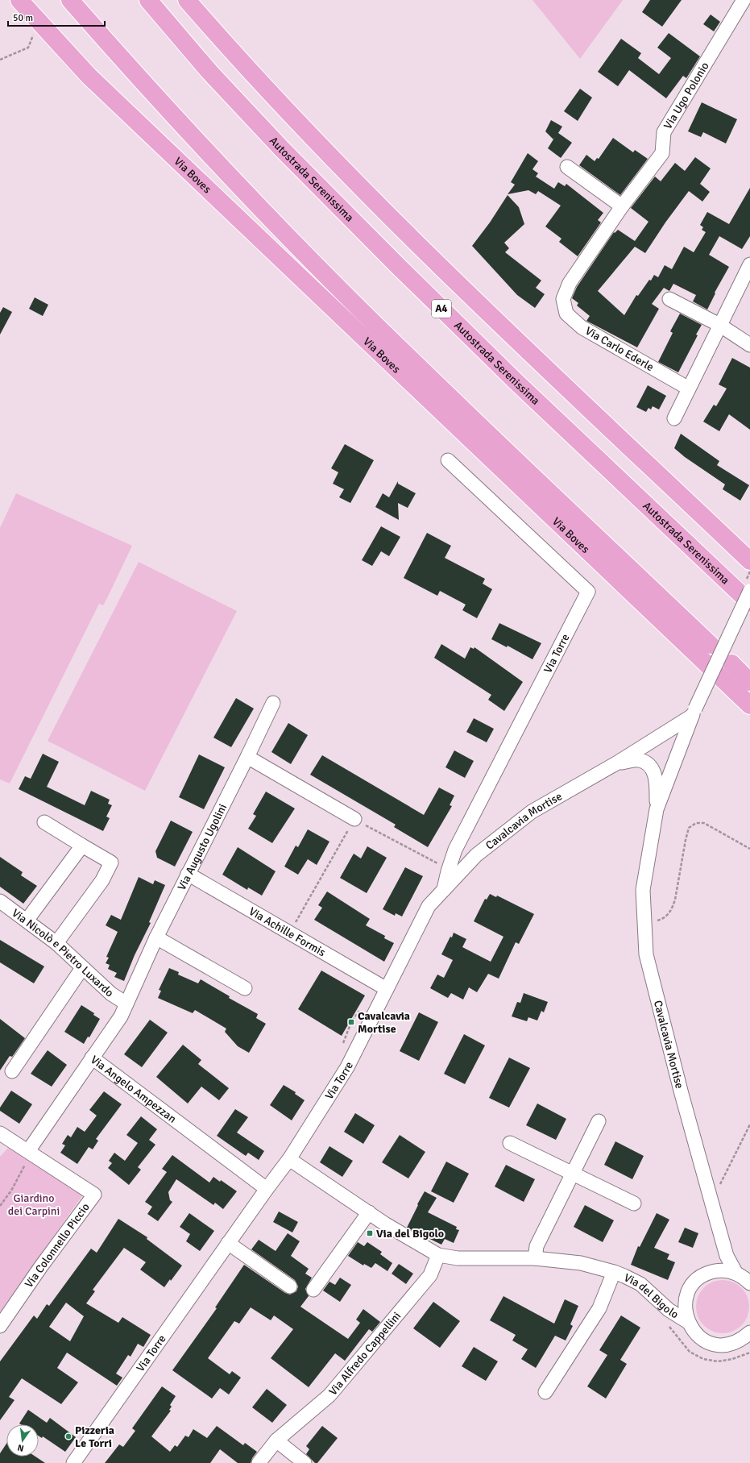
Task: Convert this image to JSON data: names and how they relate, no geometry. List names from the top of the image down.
{
  "streets": {
    "highway": ["Via Boves", "Autostrada Serenissima", "A4"],
    "street": [
      "Via Ugo Polonio",
      "Via Carlo Ederle",
      "Via Torre",
      "Cavalcavia Mortise",
      "Via Augusto Ugolini",
      "Via Achille Formis",
      "Via Nicolò e Pietro Luxardo",
      "Via Angelo Ampezzan",
      "Via Colonnello Piccio",
      "Via del Bigolo",
      "Via Alfredo Cappellini"
    ]
  },
  "crossings": [
    ["Via Ugo Polonio", "Via Carlo Ederle"],
    ["Via Torre", "Cavalcavia Mortise"],
    ["Via Torre", "Via Achille Formis"],
    ["Via Torre", "Via Angelo Ampezzan"],
    ["Via Torre", "Via del Bigolo"],
    ["Cavalcavia Mortise", "Via del Bigolo"],
    ["Via Augusto Ugolini", "Via Achille Formis"],
    ["Via Augusto Ugolini", "Via Nicolò e Pietro Luxardo"],
    ["Via Augusto Ugolini", "Via Angelo Ampezzan"],
    ["Via Angelo Ampezzan", "Via Colonnello Piccio"],
    ["Via del Bigolo", "Via Alfredo Cappellini"]
  ],
  "parks": ["Giardino dei Carpini"],
  "places": {
    "transit": ["Cavalcavia Mortise", "Via del Bigolo"],
    "other": ["Pizzeria Le Torri"]
  },
  "scale_bar": "50 m",
  "north": "bottom"
}
